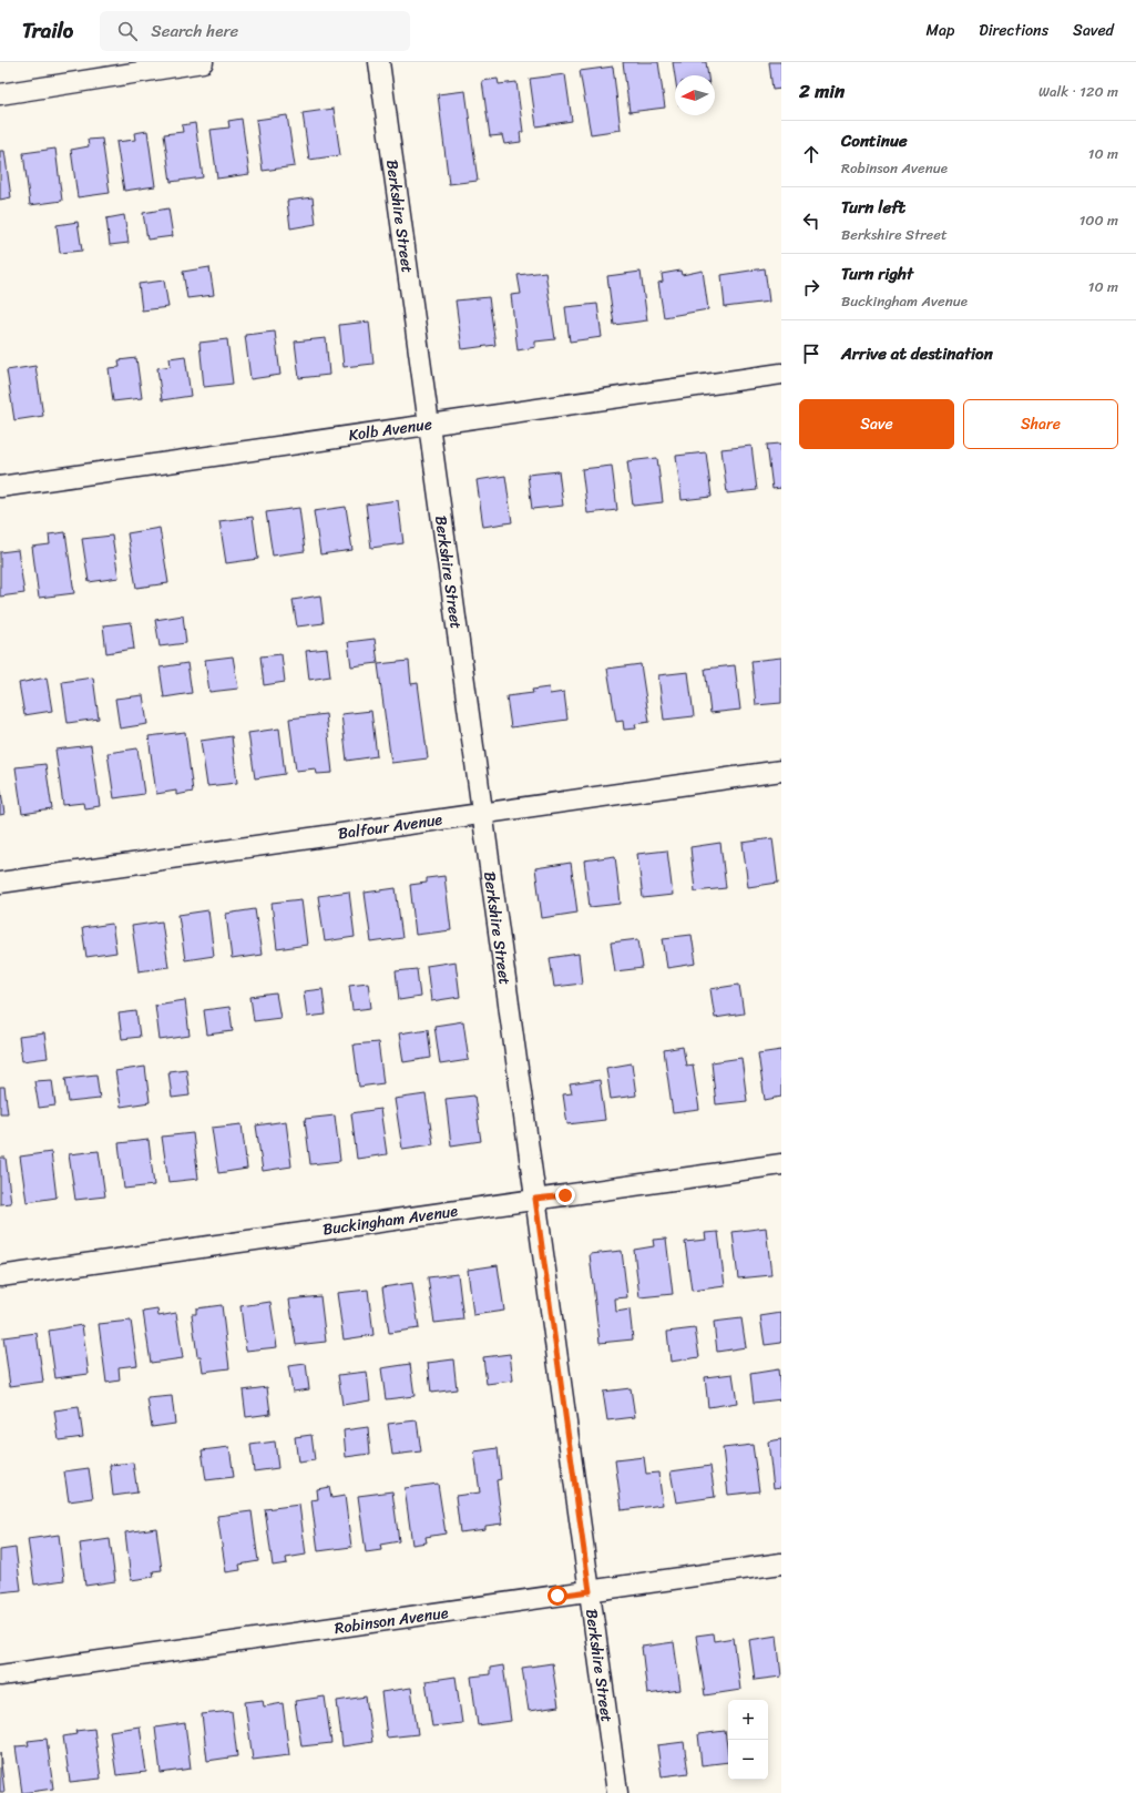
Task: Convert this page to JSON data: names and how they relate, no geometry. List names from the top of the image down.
{
  "streets": {
    "street": [
      "Berkshire Street",
      "Kolb Avenue",
      "Balfour Avenue",
      "Buckingham Avenue",
      "Robinson Avenue"
    ]
  },
  "crossings": [
    ["Berkshire Street", "Kolb Avenue"],
    ["Berkshire Street", "Balfour Avenue"],
    ["Berkshire Street", "Buckingham Avenue"],
    ["Berkshire Street", "Robinson Avenue"]
  ],
  "north": "left",
  "page": {
    "header": "Trailo",
    "search": "Search here",
    "nav": ["Map", "Directions", "Saved"],
    "heading": ["2 min", "Walk · 120 m"],
    "list": [
      ["Continue", "Robinson Avenue", "10 m"],
      ["Turn left", "Berkshire Street", "100 m"],
      ["Turn right", "Buckingham Avenue", "10 m"],
      "Arrive at destination"
    ],
    "buttons": ["Save", "Share"],
    "map_buttons": ["+", "−"]
  }
}
